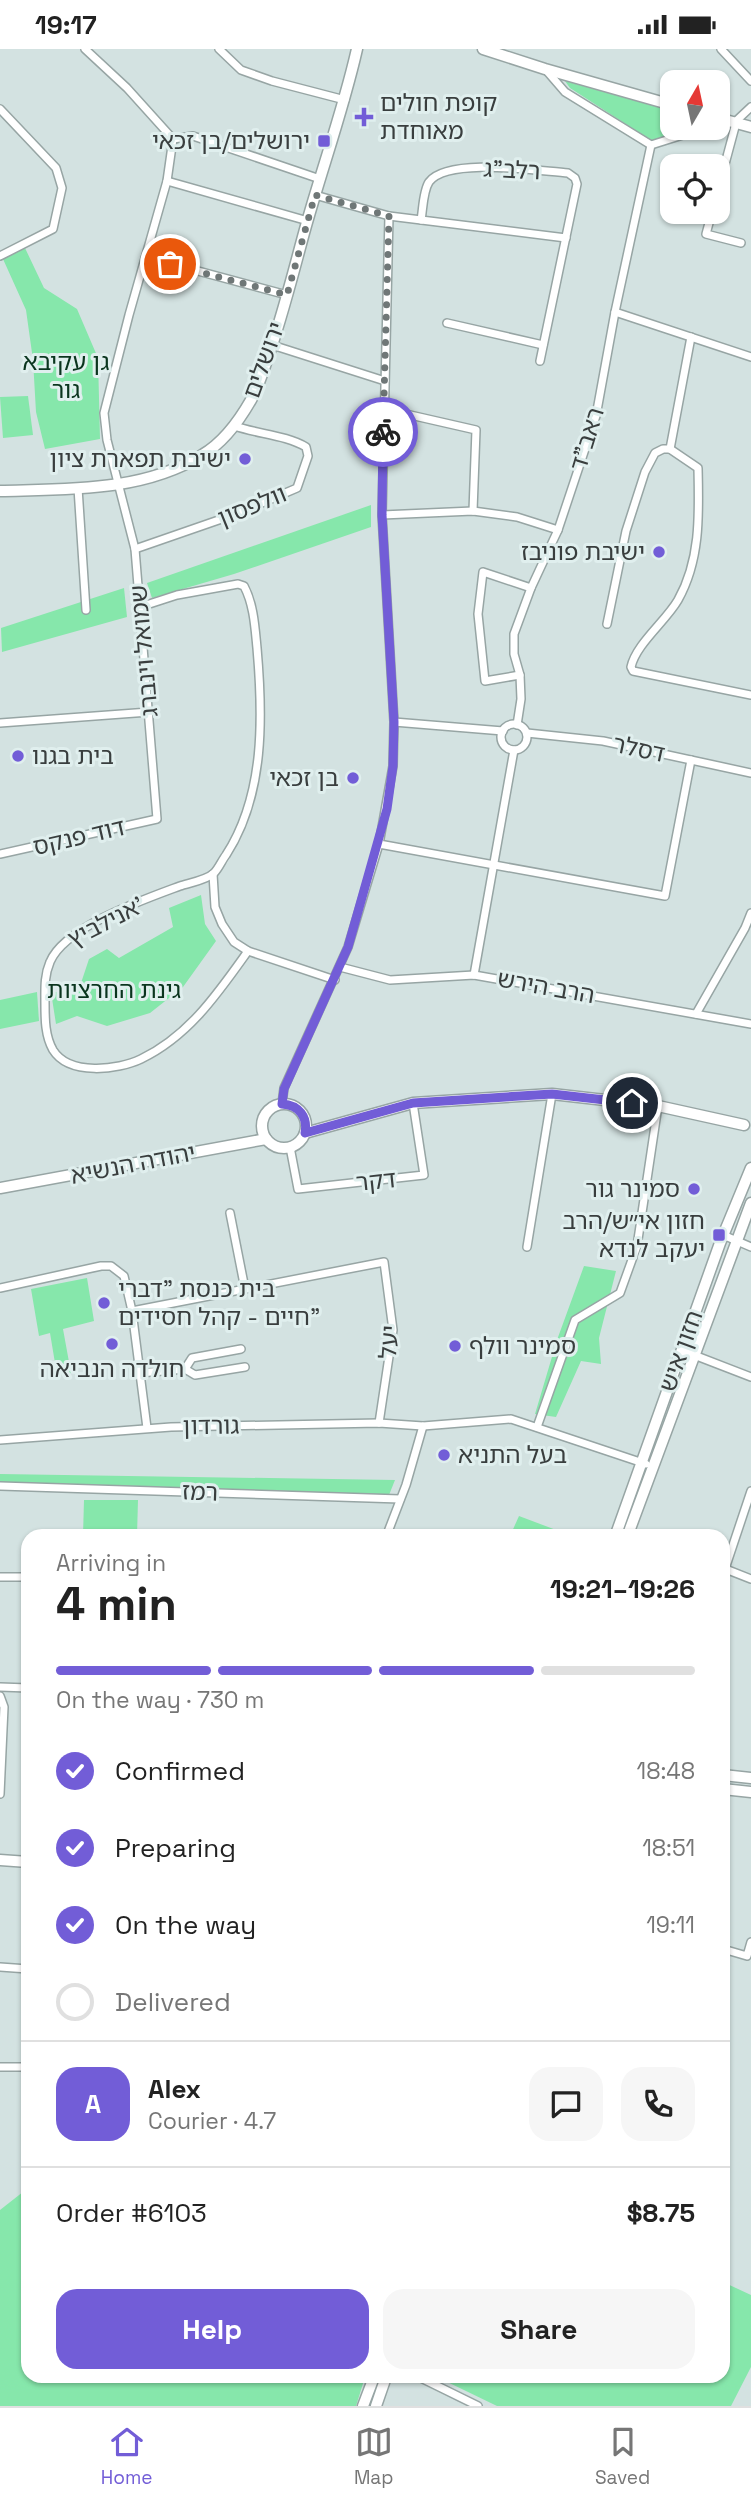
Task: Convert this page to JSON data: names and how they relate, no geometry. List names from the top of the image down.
{
  "streets": {
    "street": [
      "רלב\"ג",
      "ירושלים",
      "ראב\"ד",
      "וולפסון",
      "שמואל וינברג",
      "דסלר",
      "דוד פנקס",
      "אנילביץ'",
      "הרב הירש",
      "יהודה הנשיא",
      "דקר",
      "יעל",
      "חזון איש",
      "גורדון",
      "רמז"
    ]
  },
  "crossings": [
    ["ירושלים", "וולפסון"],
    ["ירושלים", "שמואל וינברג"],
    ["ראב\"ד", "דסלר"],
    ["וולפסון", "שמואל וינברג"],
    ["שמואל וינברג", "דוד פנקס"],
    ["יהודה הנשיא", "דקר"],
    ["יעל", "גורדון"],
    ["חזון איש", "גורדון"]
  ],
  "parks": ["גן עקיבא גור", "גינת החרציות"],
  "places": {
    "health": ["קופת חולים מאוחדת"],
    "transit": ["ירושלים/בן זכאי", "חזון אי״ש/הרב יעקב לנדא"],
    "other": [
      "ישיבת תפארת ציון",
      "ישיבת פוניבז",
      "בית בגנו",
      "בן זכאי",
      "סמינר גור",
      "בית כנסת \"דברי חיים - קהל חסידים\"",
      "חולדה הנביאה",
      "סמינר וולף",
      "בעל התניא"
    ]
  },
  "north": "top",
  "page": {
    "status": "19:17",
    "heading": ["4 min", "Arriving in", "19:21–19:26"],
    "panel": [
      "Alex",
      "Courier · 4.7",
      "Order #6103",
      "$8.75"
    ],
    "bar": "On the way · 730 m",
    "list": [
      ["Confirmed", "18:48"],
      ["Preparing", "18:51"],
      ["On the way", "19:11"],
      "Delivered"
    ],
    "round": "A",
    "buttons": ["Help", "Share"],
    "tabs": ["Home", "Map", "Saved"]
  }
}
